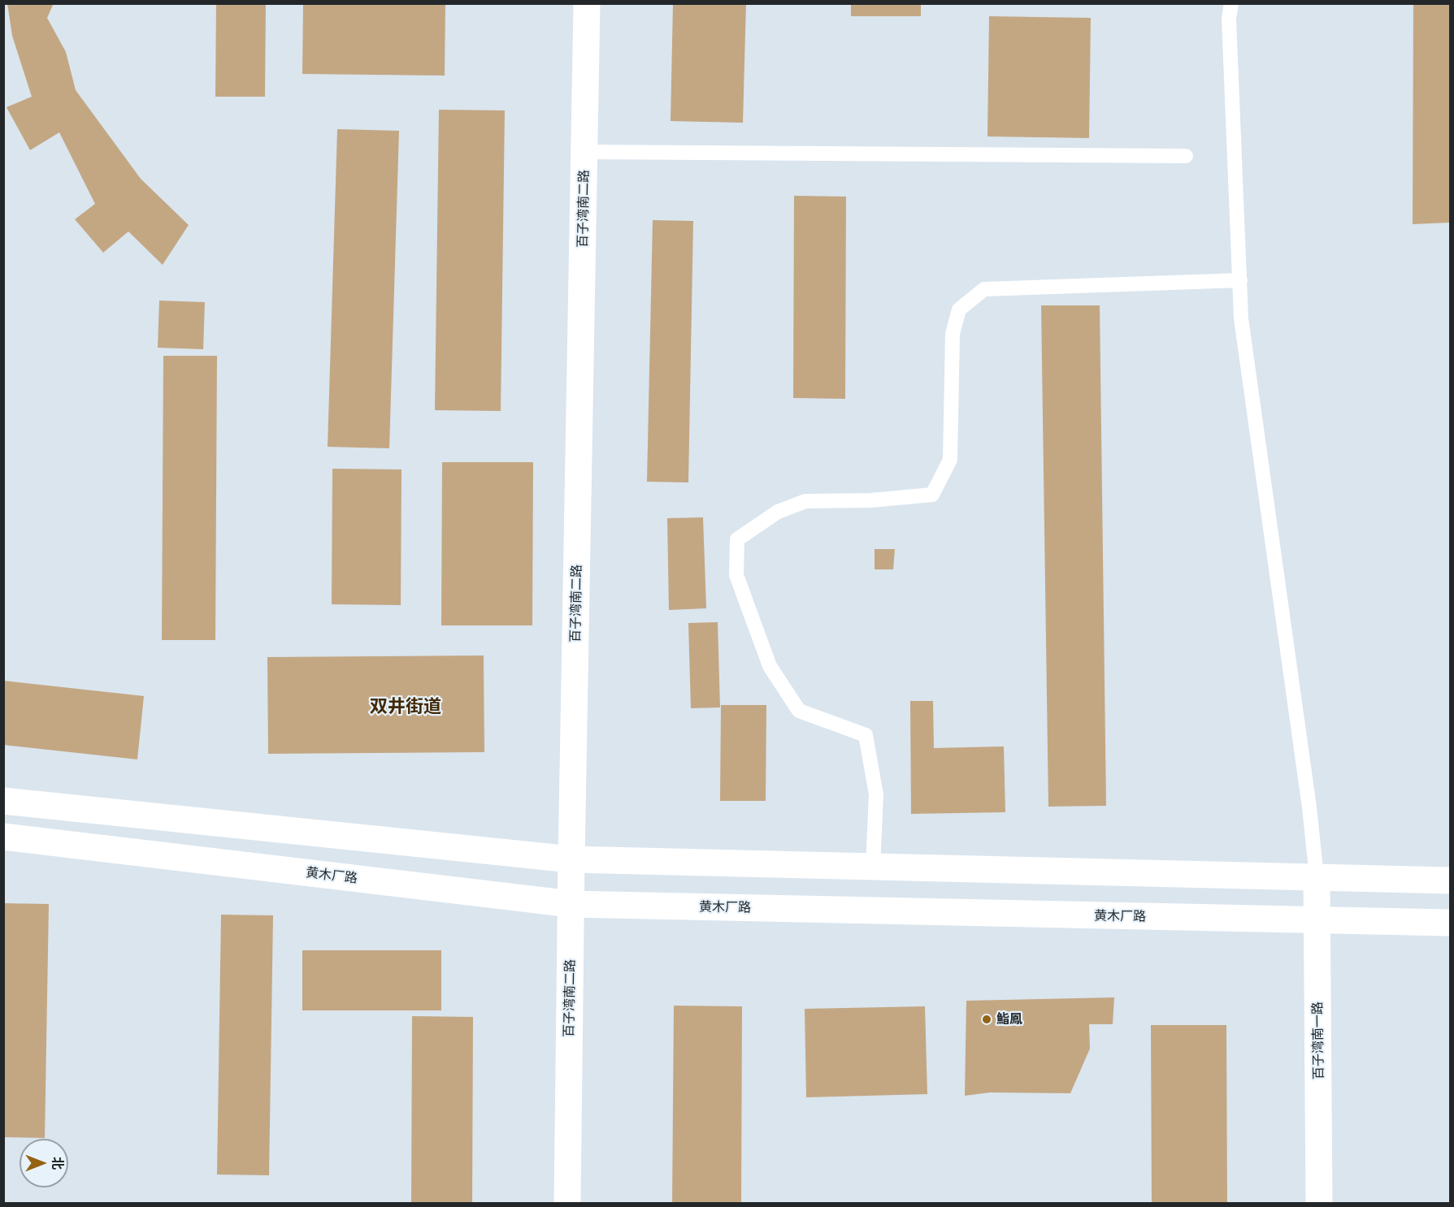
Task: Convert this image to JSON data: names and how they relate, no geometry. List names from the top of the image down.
{
  "streets": {
    "main road": ["百子湾南二路", "黄木厂路", "百子湾南一路"]
  },
  "crossings": [
    ["百子湾南二路", "黄木厂路"],
    ["黄木厂路", "百子湾南一路"]
  ],
  "districts": ["双井街道"],
  "places": ["鮨鳳"],
  "north": "right"
}
